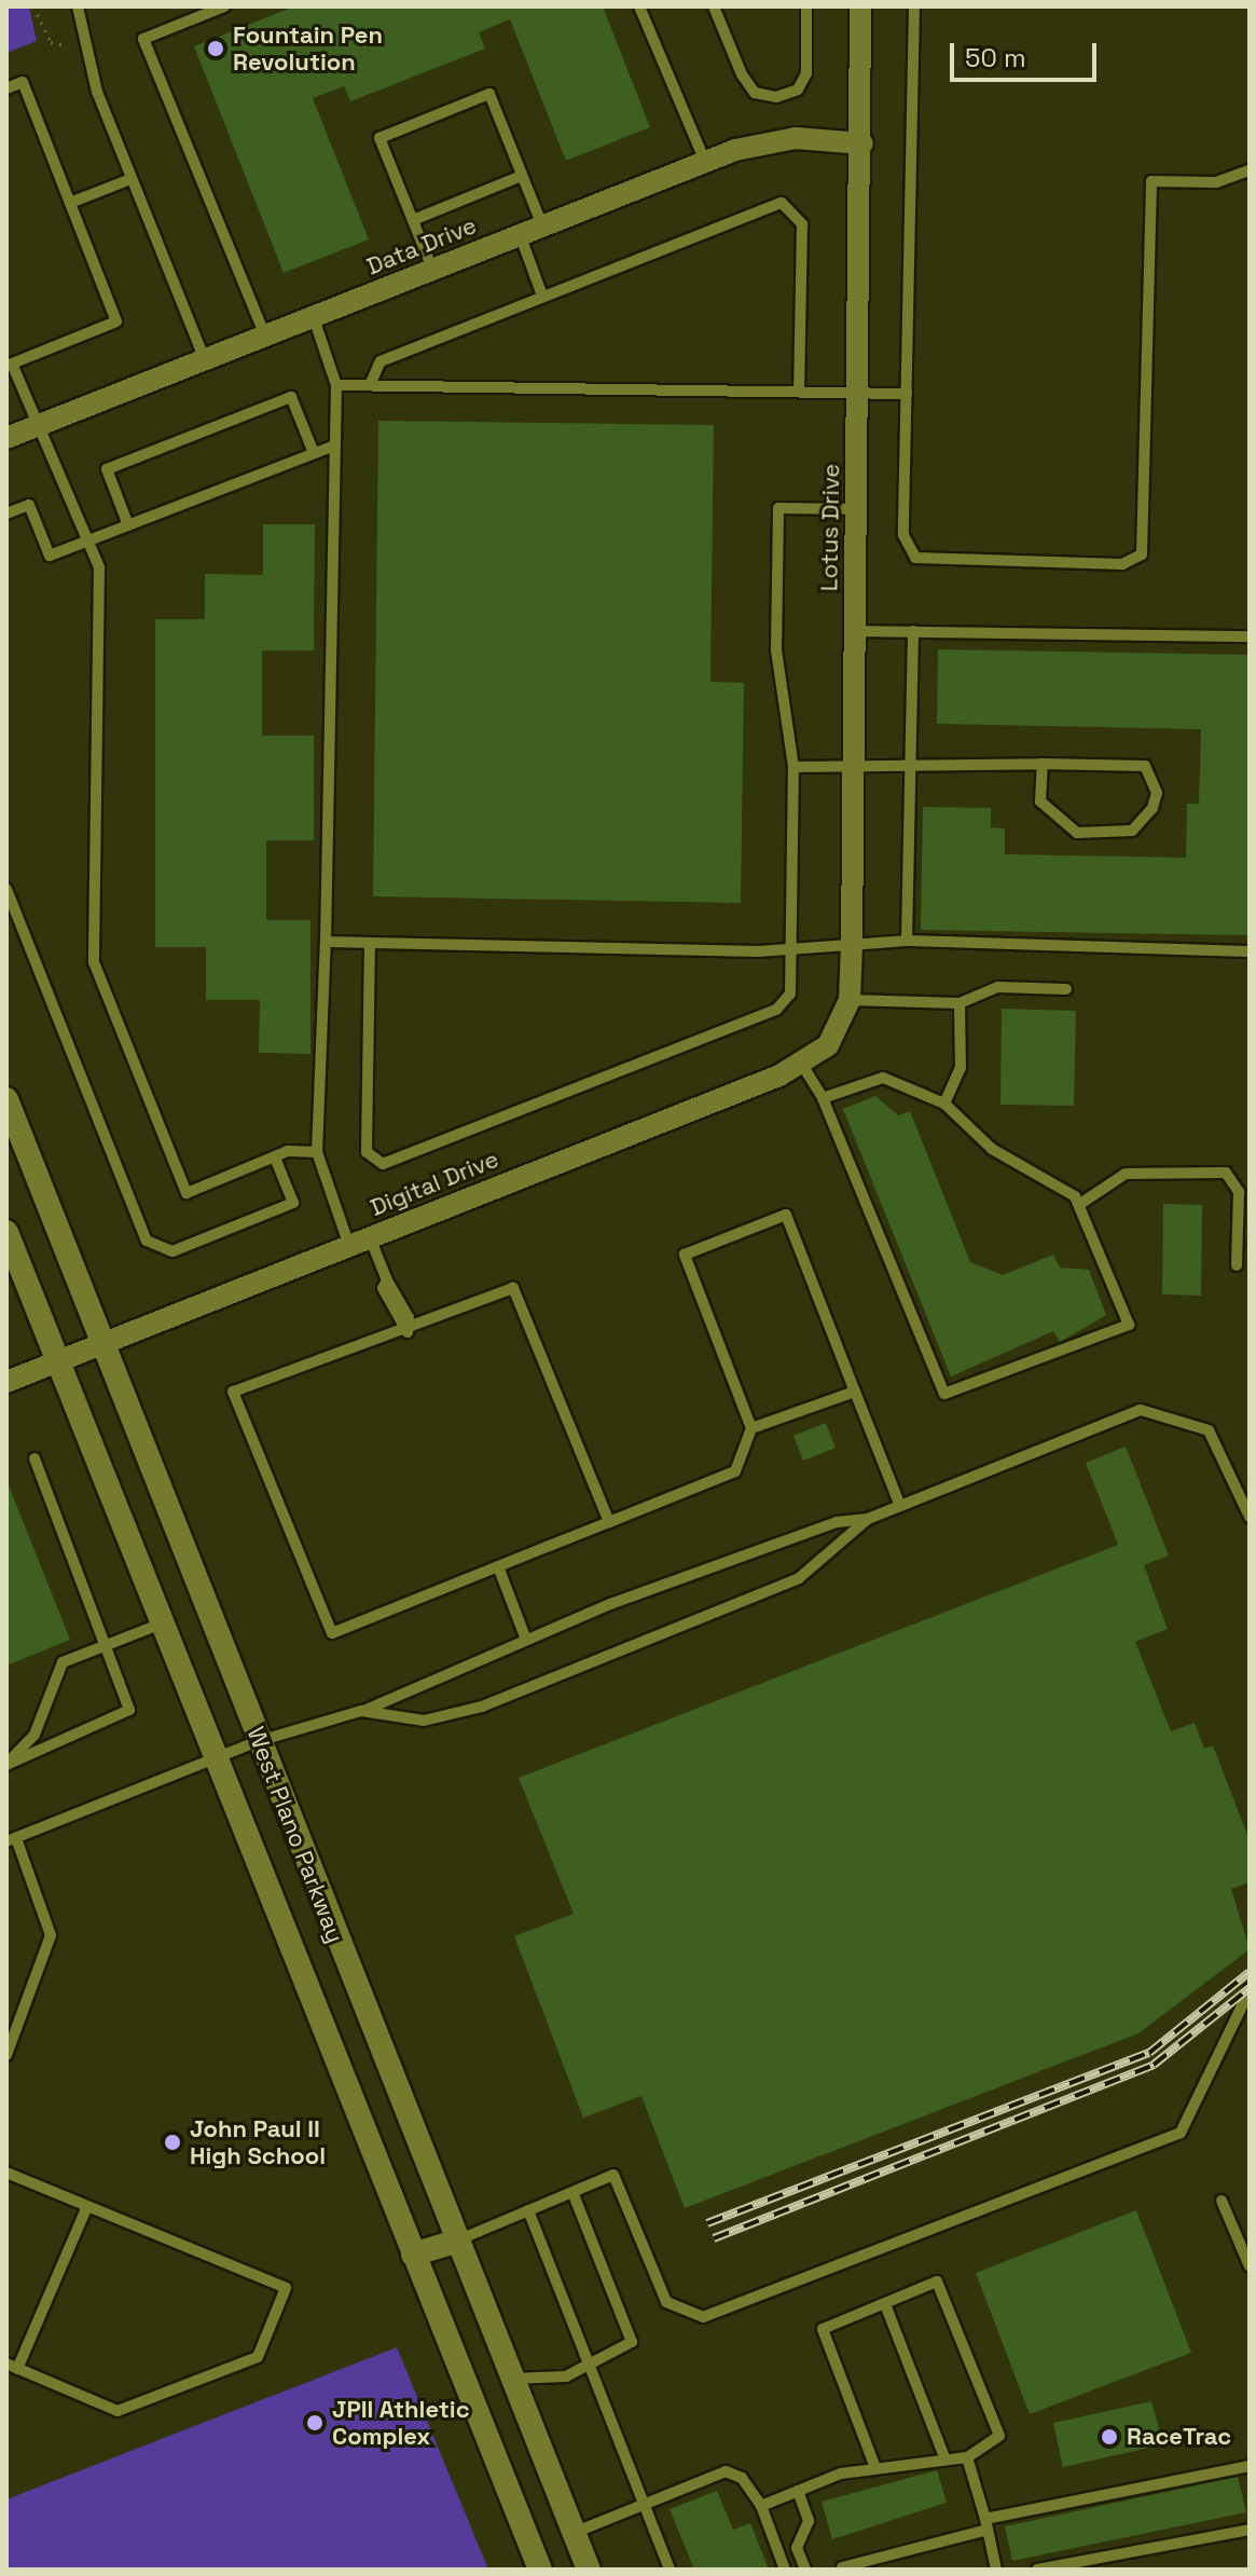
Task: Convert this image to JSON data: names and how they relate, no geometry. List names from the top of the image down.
{
  "streets": {
    "main road": ["West Plano Parkway"],
    "street": ["Data Drive", "Lotus Drive", "Digital Drive"]
  },
  "crossings": [
    ["Data Drive", "Lotus Drive"],
    ["Lotus Drive", "Digital Drive"],
    ["Digital Drive", "West Plano Parkway"]
  ],
  "places": [
    "Fountain Pen Revolution",
    "John Paul II High School",
    "JPII Athletic Complex",
    "RaceTrac"
  ],
  "scale_bar": "50 m"
}
